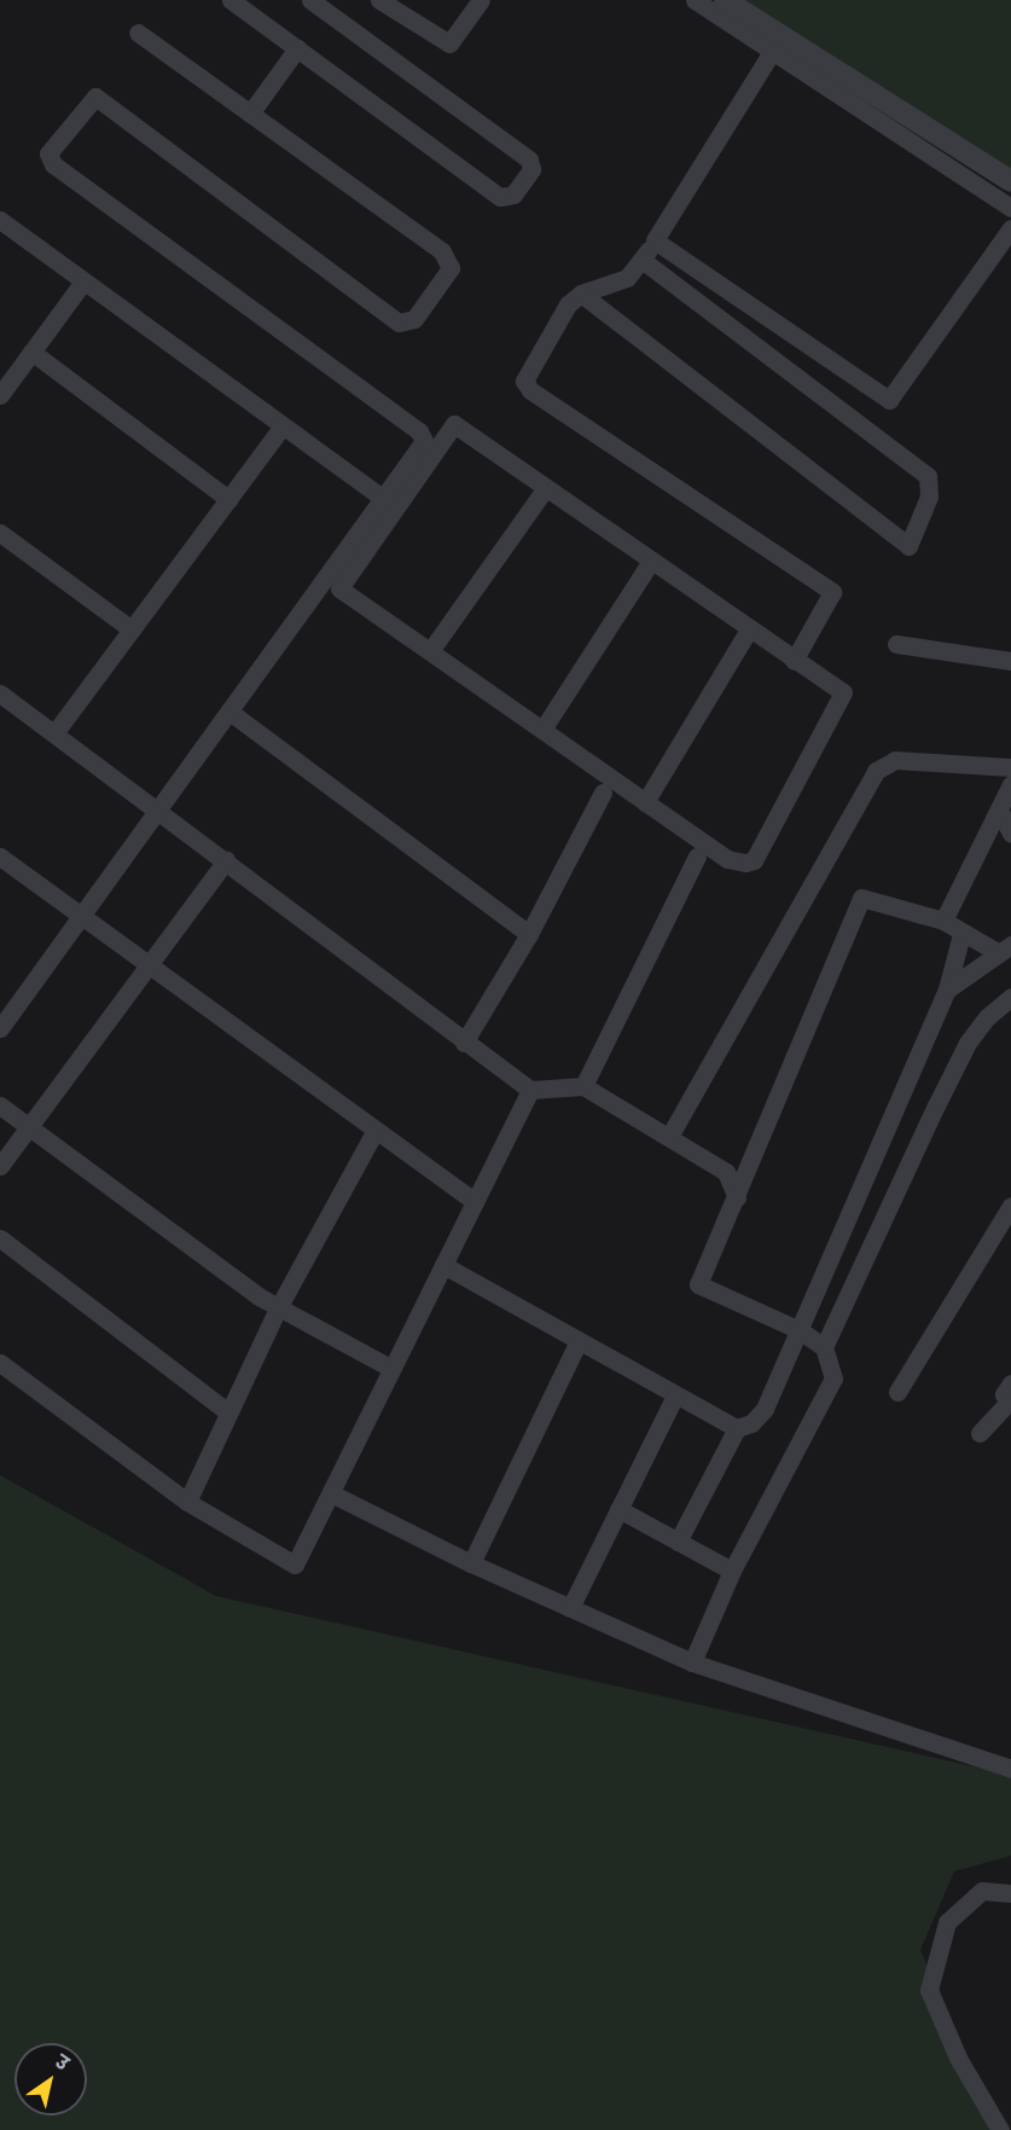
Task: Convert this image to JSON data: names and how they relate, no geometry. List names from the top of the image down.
{
  "north": "top right"
}
